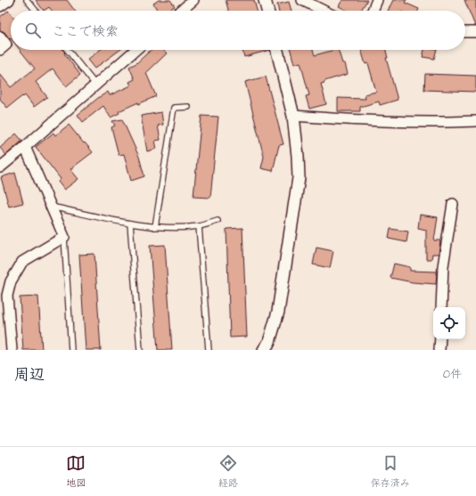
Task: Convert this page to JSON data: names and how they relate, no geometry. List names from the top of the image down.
{
  "page": {
    "search": "ここで検索",
    "heading": ["周辺", "0件"],
    "nav": ["地図", "経路", "保存済み"]
  }
}
